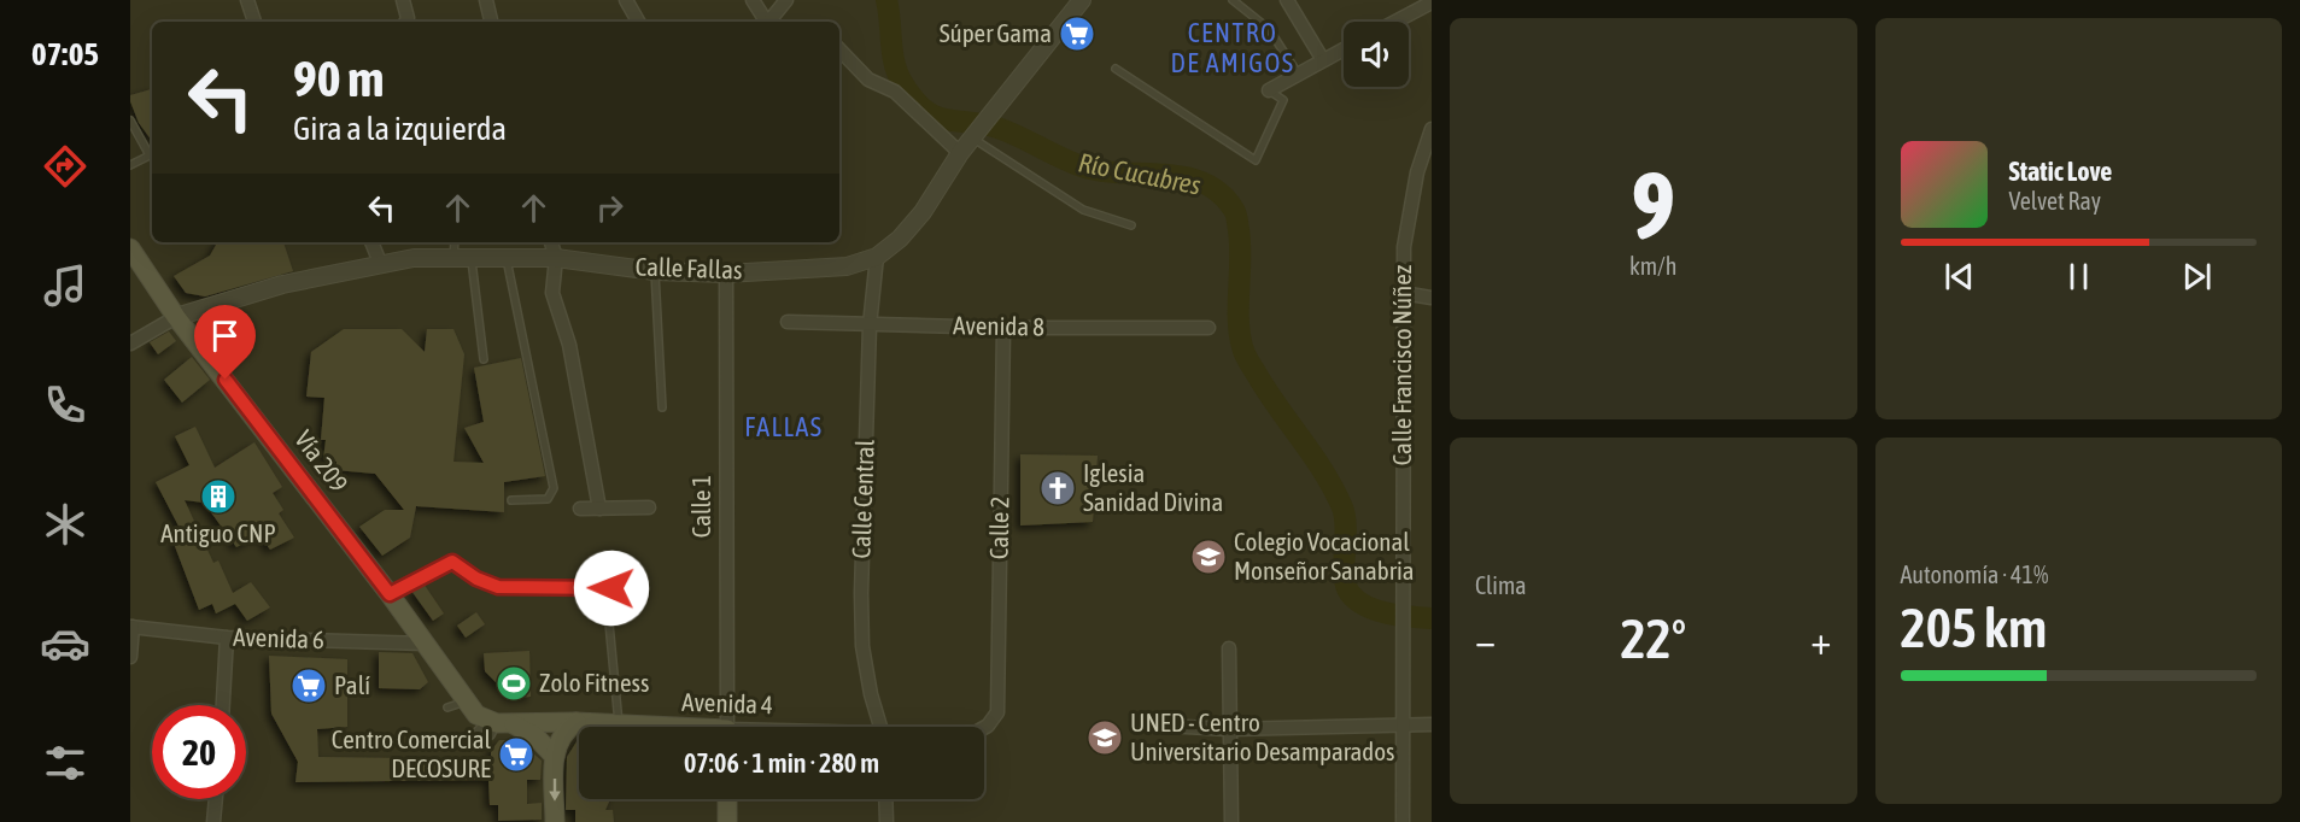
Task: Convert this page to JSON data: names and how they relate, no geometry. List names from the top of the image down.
{
  "streets": {
    "main road": ["Vía 209", "Avenida 4"],
    "street": [
      "Calle Fallas",
      "Avenida 8",
      "Calle Francisco Núñez",
      "Calle Central",
      "Calle 1",
      "Calle 2",
      "Avenida 6"
    ]
  },
  "crossings": [
    ["Calle Fallas", "Vía 209"],
    ["Calle Fallas", "Calle Central"],
    ["Calle Fallas", "Calle 1"],
    ["Avenida 8", "Calle Central"],
    ["Avenida 8", "Calle 2"],
    ["Vía 209", "Avenida 6"],
    ["Vía 209", "Avenida 4"],
    ["Calle 2", "Avenida 4"]
  ],
  "districts": ["CENTRO DE AMIGOS", "FALLAS"],
  "water": ["Río Cucubres"],
  "places": {
    "supermarket": ["Súper Gama", "Palí", "Centro Comercial DECOSURE"],
    "church": ["Iglesia Sanidad Divina"],
    "building": ["Antiguo CNP"],
    "school or university": ["Colegio Vocacional Monseñor Sanabria", "UNED - Centro Universitario Desamparados"],
    "sports": ["Zolo Fitness"]
  },
  "page": {
    "tabs": "07:05",
    "tile": [
      ["9", "km/h"],
      "Clima",
      ["Autonomía · 41%", "205 km"]
    ],
    "turn": ["90 m", "Gira a la izquierda"],
    "song": ["Static Love", "Velvet Ray"],
    "heat": ["−", "22°", "+"],
    "limit": "20",
    "trip": "07:06 · 1 min · 280 m"
  }
}
